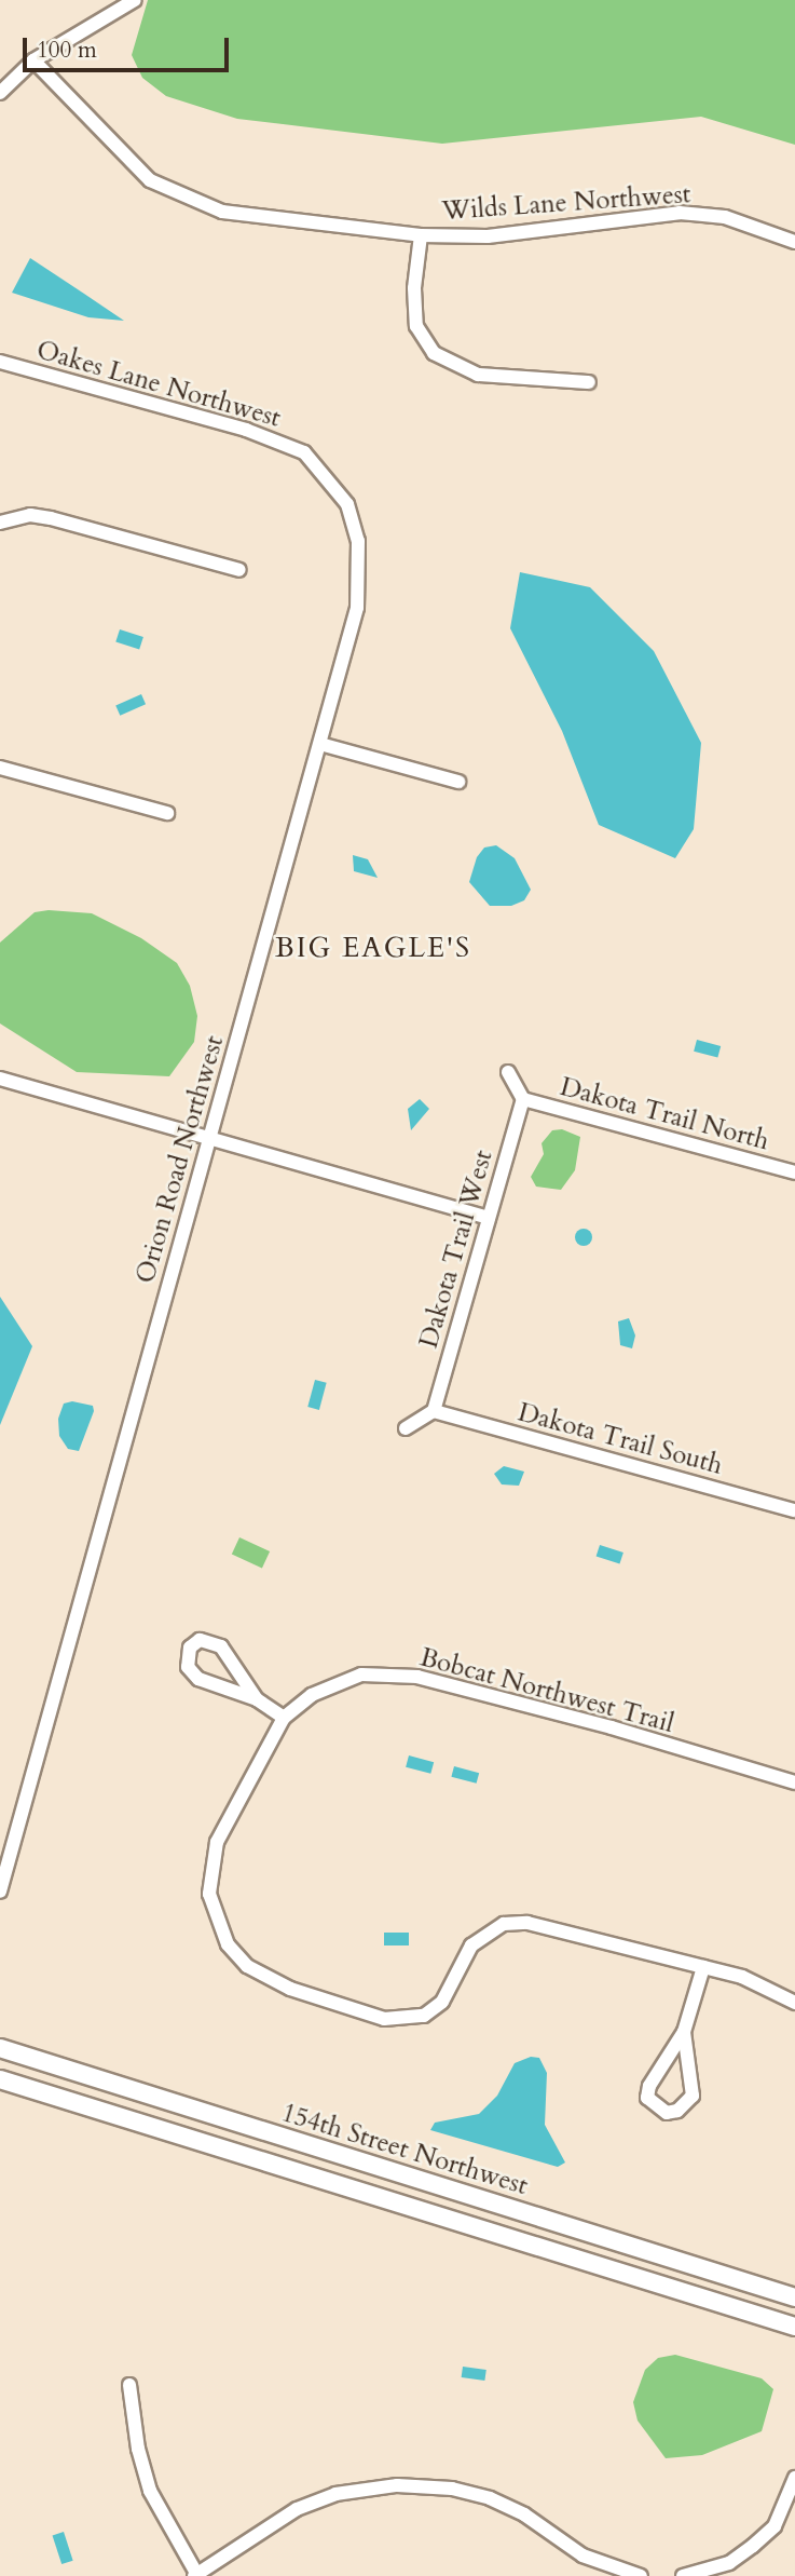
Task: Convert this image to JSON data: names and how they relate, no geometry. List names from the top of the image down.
{
  "streets": {
    "street": [
      "Wilds Lane Northwest",
      "Oakes Lane Northwest",
      "Dakota Trail North",
      "Orion Road Northwest",
      "Dakota Trail West",
      "Dakota Trail South",
      "Bobcat Northwest Trail",
      "154th Street Northwest"
    ]
  },
  "crossings": [
    ["Oakes Lane Northwest", "Orion Road Northwest"],
    ["Dakota Trail North", "Dakota Trail West"],
    ["Dakota Trail West", "Dakota Trail South"]
  ],
  "districts": ["BIG EAGLE'S"],
  "scale_bar": "100 m"
}
